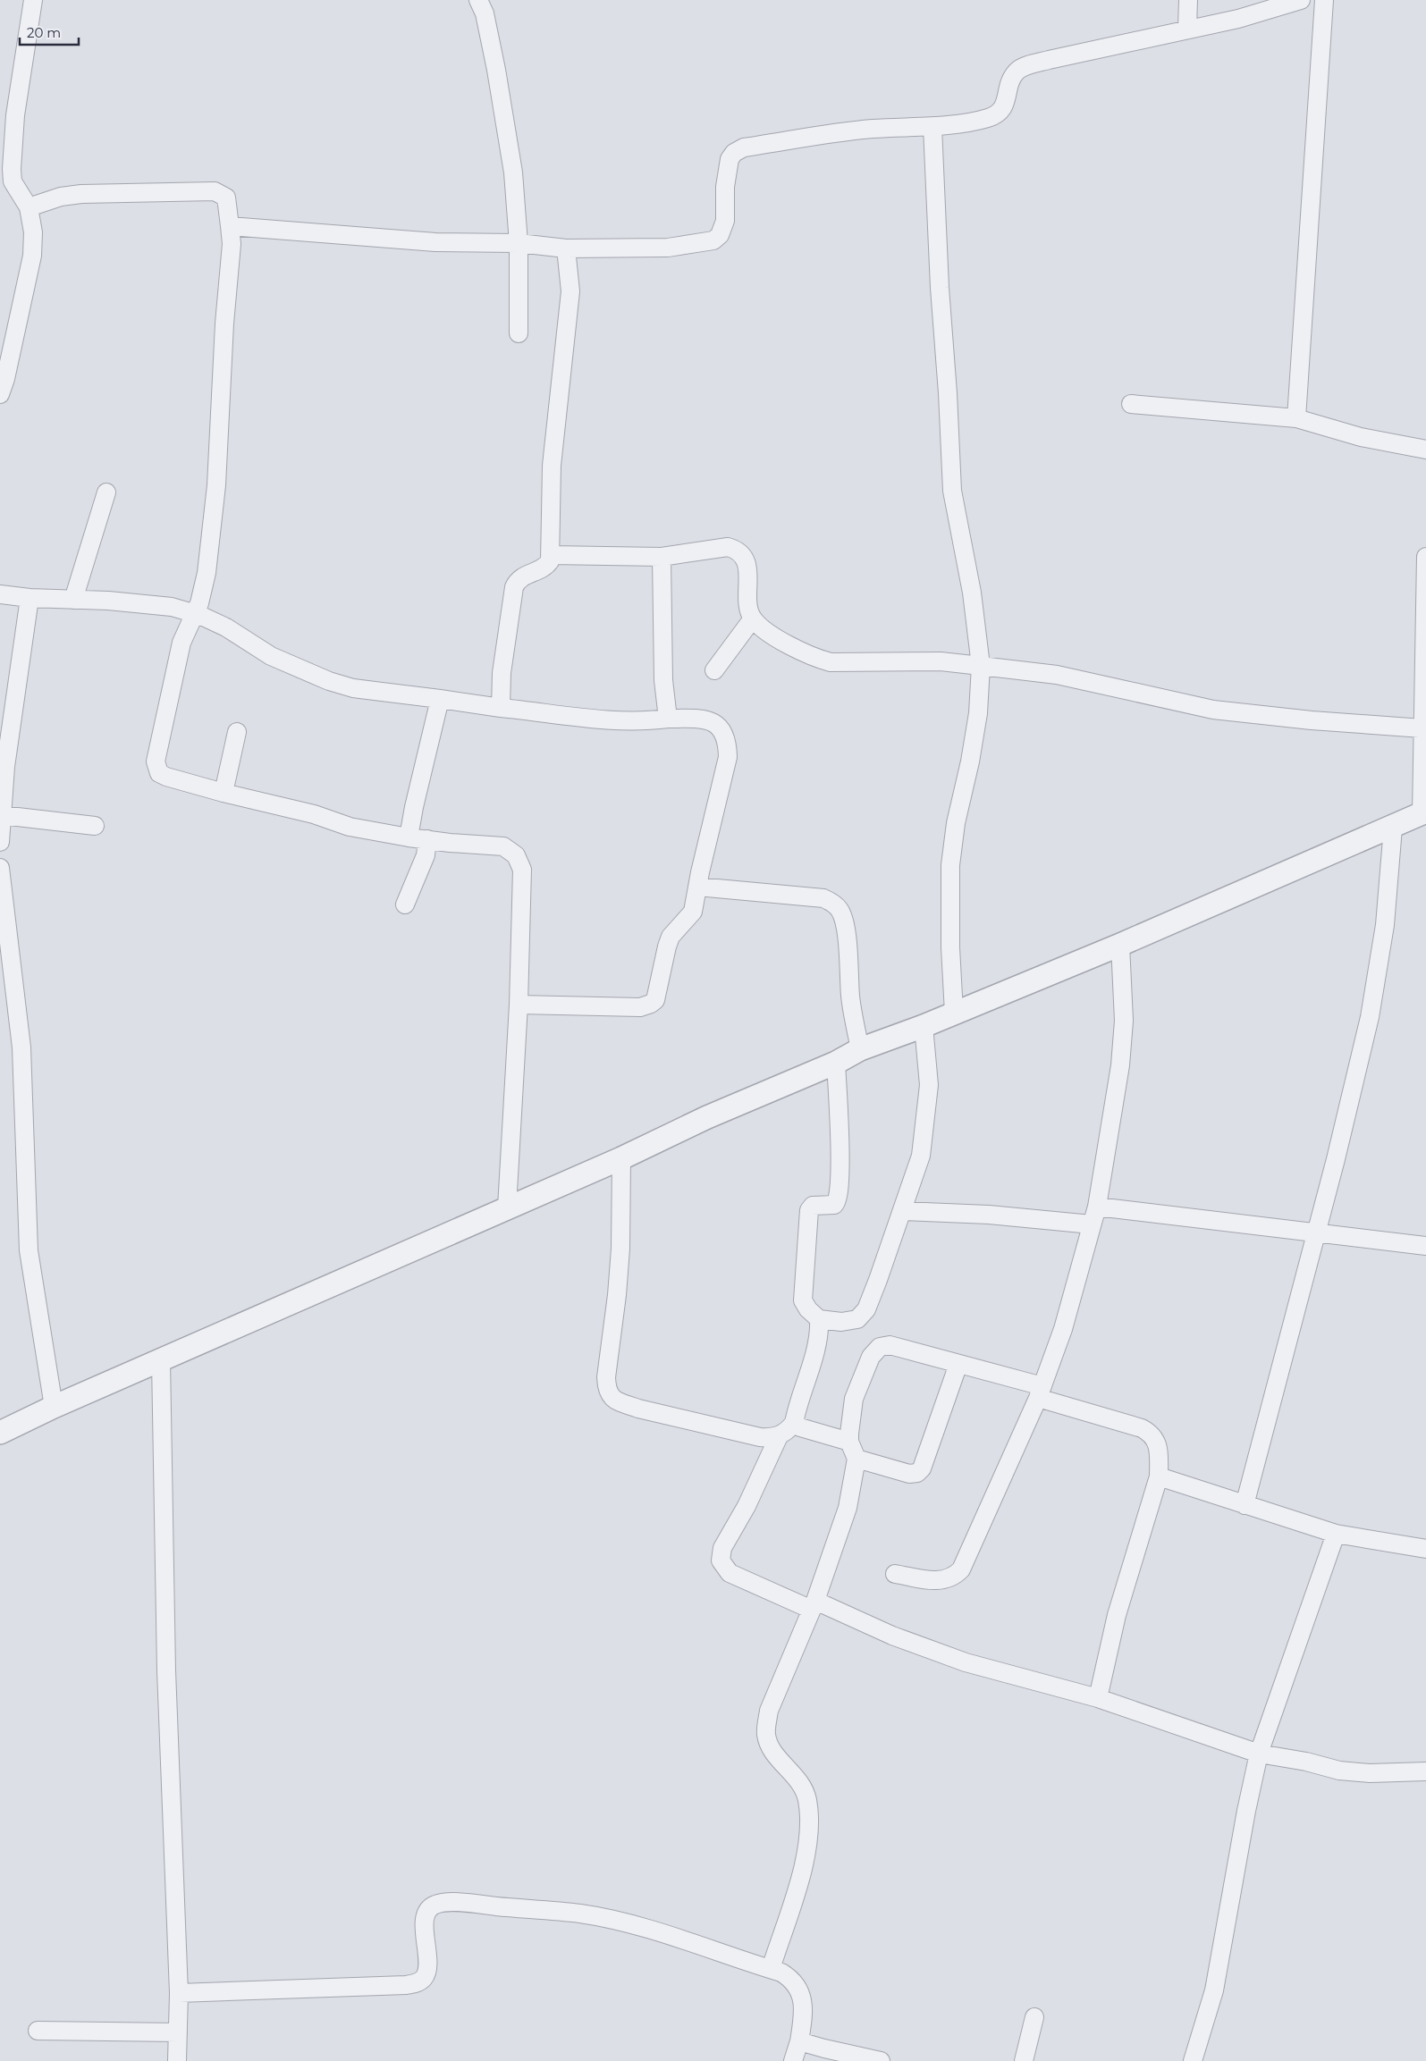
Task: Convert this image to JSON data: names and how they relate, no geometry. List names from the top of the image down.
{
  "scale_bar": "20 m"
}
